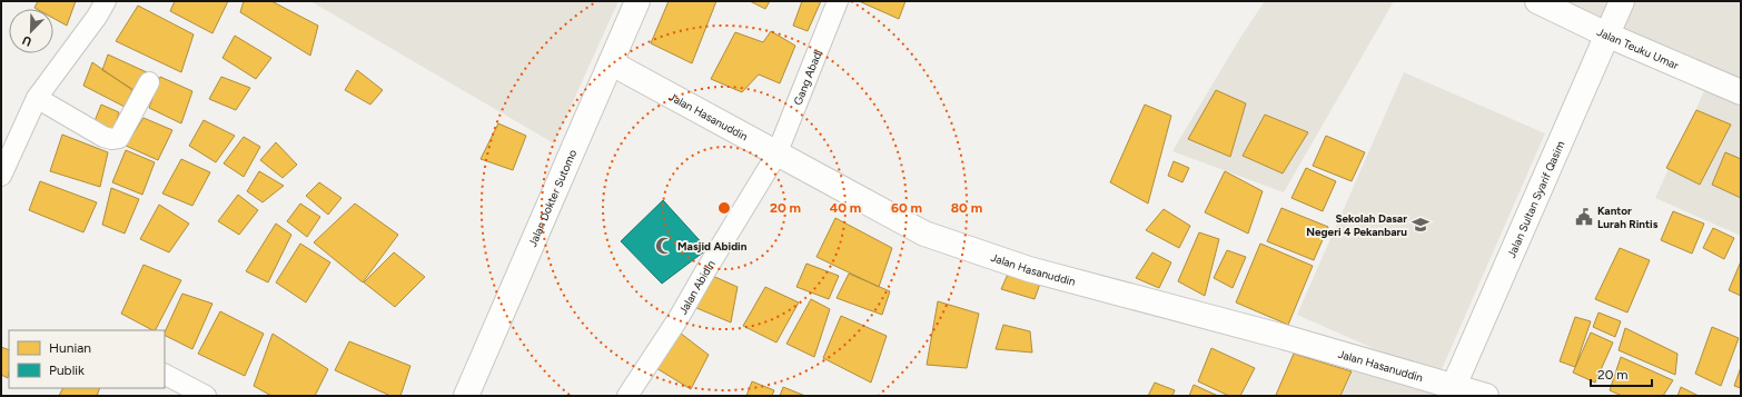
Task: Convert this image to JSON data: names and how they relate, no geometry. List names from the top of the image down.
{
  "streets": {
    "street": [
      "Jalan Teuku Umar",
      "Gang Abadi",
      "Jalan Hasanuddin",
      "Jalan Sultan Syarif Qasim",
      "Jalan Dokter Sutomo",
      "Jalan Abidin"
    ]
  },
  "crossings": [
    ["Jalan Teuku Umar", "Jalan Sultan Syarif Qasim"],
    ["Gang Abadi", "Jalan Hasanuddin"],
    ["Gang Abadi", "Jalan Abidin"],
    ["Jalan Hasanuddin", "Jalan Sultan Syarif Qasim"],
    ["Jalan Hasanuddin", "Jalan Dokter Sutomo"],
    ["Jalan Hasanuddin", "Jalan Abidin"]
  ],
  "places": {
    "public building": ["Kantor Lurah Rintis"],
    "school or university": ["Sekolah Dasar Negeri 4 Pekanbaru"],
    "mosque": ["Masjid Abidin"]
  },
  "legend": ["Hunian", "Publik"],
  "scale_bar": "20 m",
  "north": "bottom left",
  "rings": [
    "20 m",
    "40 m",
    "60 m",
    "80 m"
  ]
}
